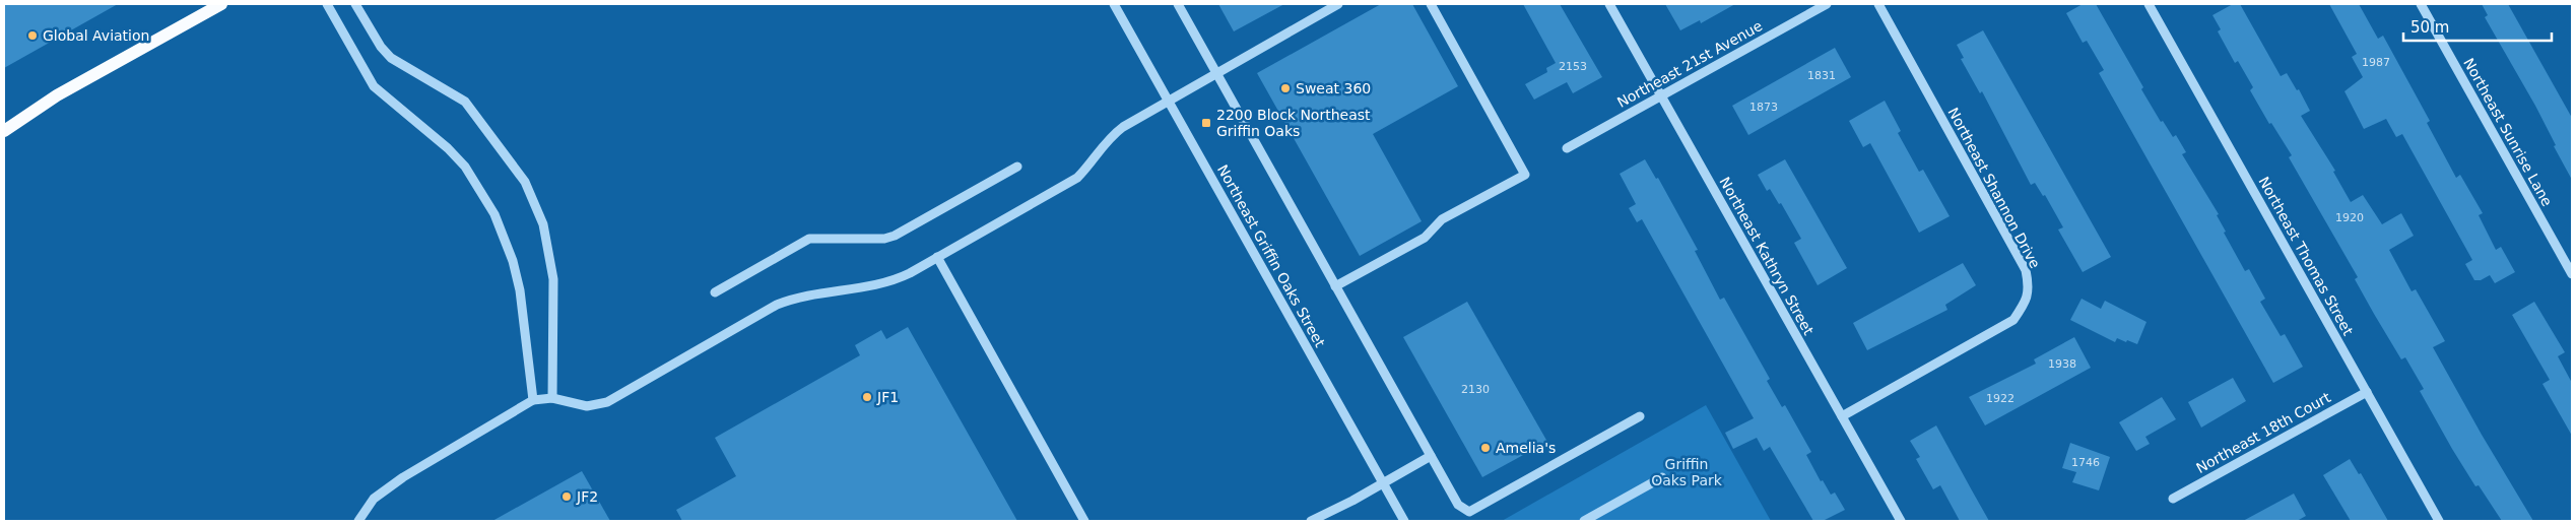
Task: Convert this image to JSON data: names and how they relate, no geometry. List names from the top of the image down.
{
  "streets": {
    "street": [
      "Northeast 21st Avenue",
      "Northeast Sunrise Lane",
      "Northeast Shannon Drive",
      "Northeast Griffin Oaks Street",
      "Northeast Kathryn Street",
      "Northeast Thomas Street",
      "Northeast 18th Court"
    ]
  },
  "crossings": [
    ["Northeast 21st Avenue", "Northeast Kathryn Street"],
    ["Northeast Shannon Drive", "Northeast Kathryn Street"],
    ["Northeast Thomas Street", "Northeast 18th Court"]
  ],
  "parks": ["Griffin Oaks Park"],
  "places": {
    "other": [
      "Global Aviation",
      "Sweat 360",
      "JF1",
      "Amelia's",
      "JF2"
    ],
    "transit": ["2200 Block Northeast Griffin Oaks"]
  },
  "house_numbers": [
    "1987",
    "2153",
    "1831",
    "1873",
    "1920",
    "1938",
    "2130",
    "1922",
    "1746"
  ],
  "scale_bar": "50 m"
}
